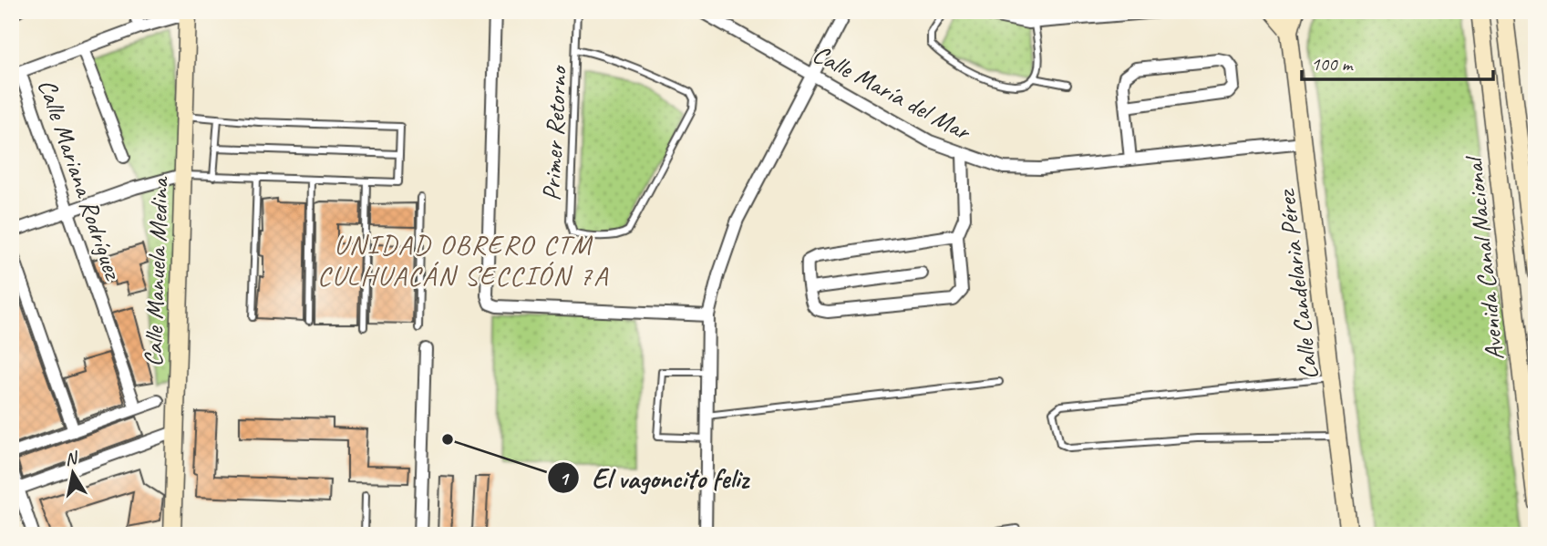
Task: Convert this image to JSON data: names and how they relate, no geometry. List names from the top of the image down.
{
  "streets": {
    "street": [
      "Calle María del Mar",
      "Calle Mariana Rodríguez",
      "Avenida Canal Nacional",
      "Calle Manuela Medina",
      "Calle Candelaria Pérez"
    ],
    "lane": ["Primer Retorno"]
  },
  "crossings": [
    ["Calle María del Mar", "Calle Candelaria Pérez"]
  ],
  "districts": ["UNIDAD OBRERO CTM CULHUACÁN SECCIÓN 7A"],
  "places": ["El vagoncito feliz"],
  "scale_bar": "100 m",
  "north": "top"
}
